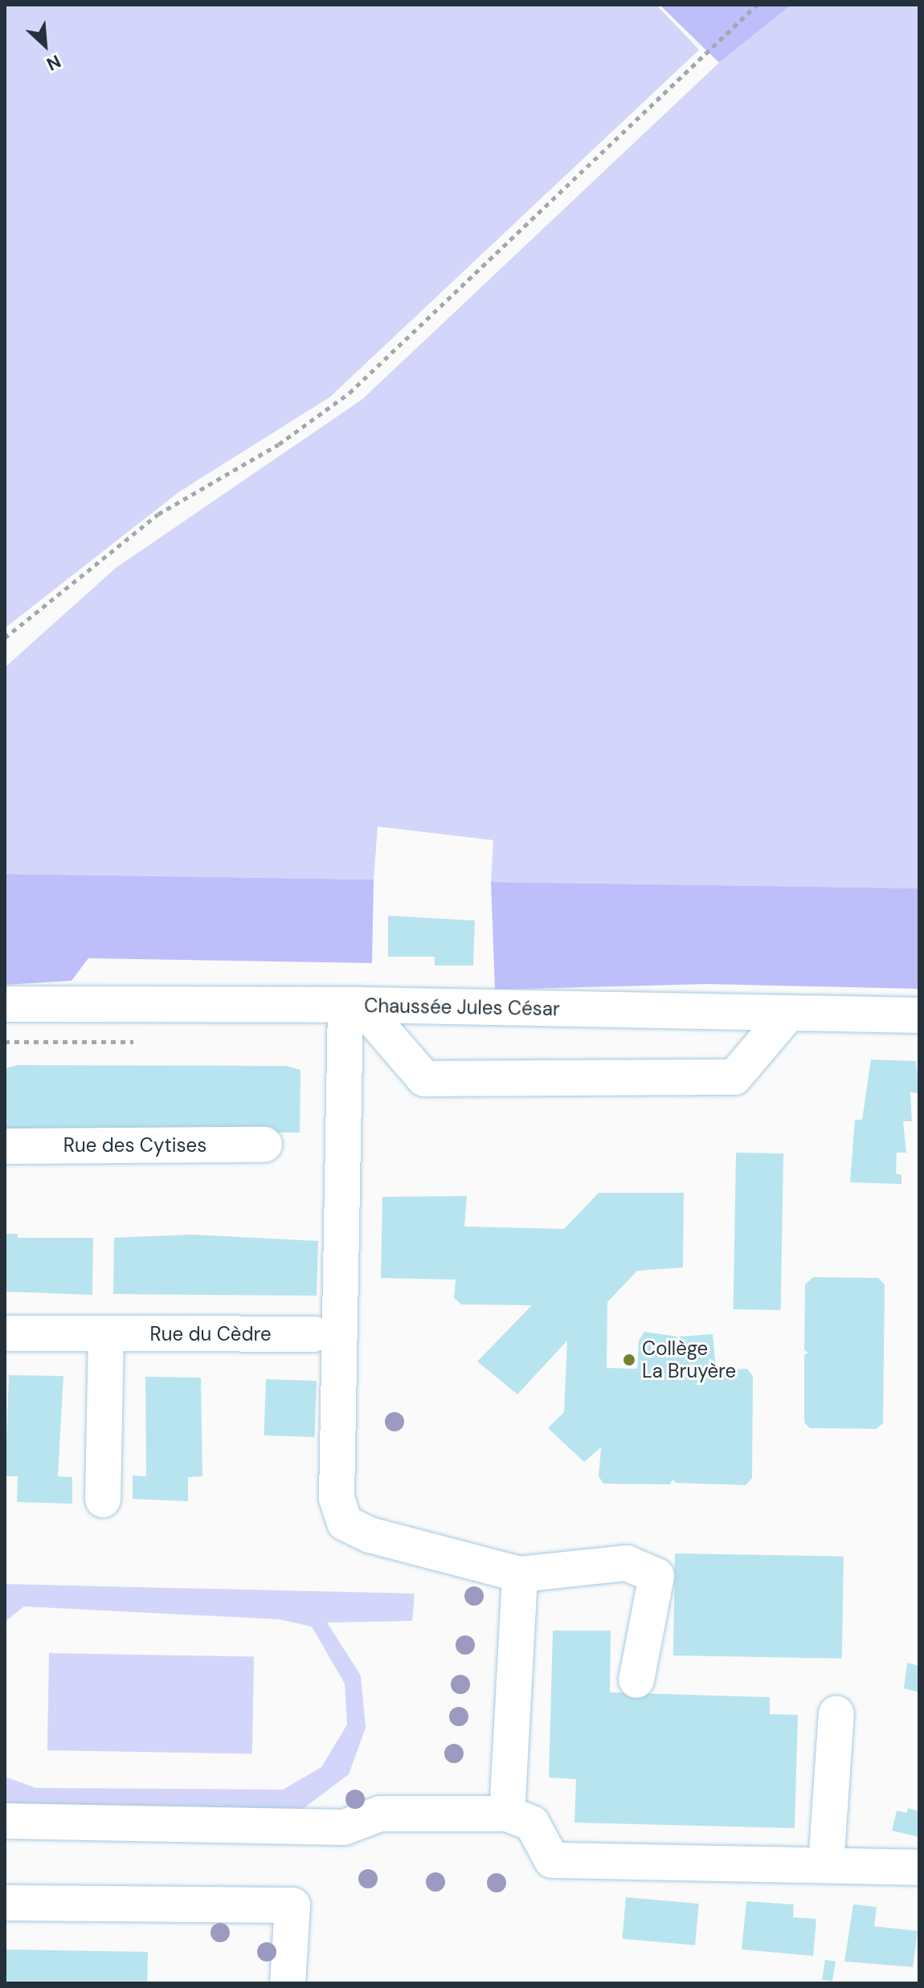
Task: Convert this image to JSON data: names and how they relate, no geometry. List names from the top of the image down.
{
  "streets": {
    "street": ["Chaussée Jules César", "Rue des Cytises", "Rue du Cèdre"]
  },
  "places": ["Collège La Bruyère"],
  "north": "bottom right"
}
